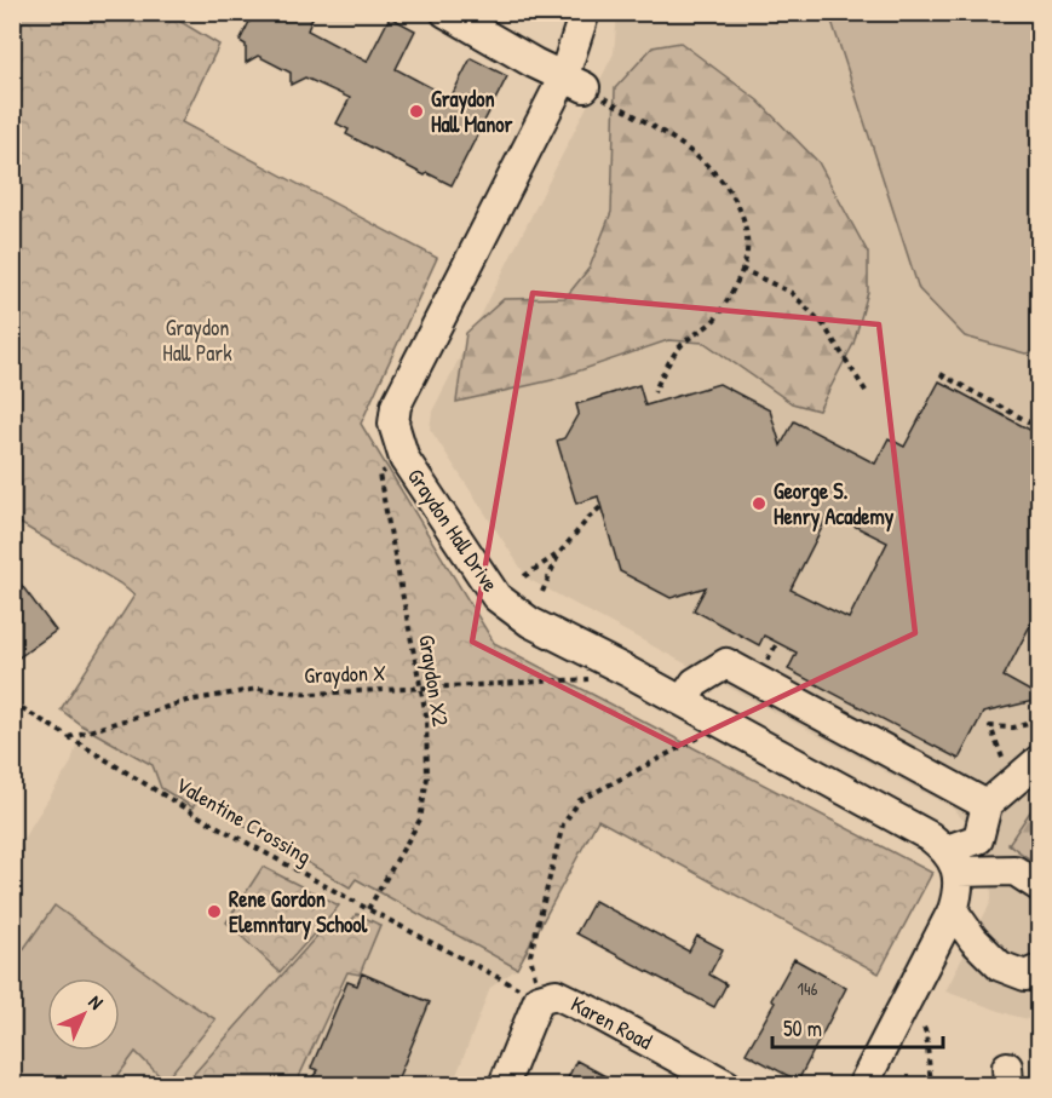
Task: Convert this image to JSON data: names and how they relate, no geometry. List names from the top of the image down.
{
  "streets": {
    "street": ["Graydon Hall Drive", "Karen Road"],
    "path": ["Graydon X", "Graydon X2", "Valentine Crossing"]
  },
  "crossings": [
    ["Graydon Hall Drive", "Graydon X"],
    ["Graydon Hall Drive", "Graydon X2"],
    ["Graydon X", "Graydon X2"],
    ["Graydon X", "Valentine Crossing"],
    ["Graydon X2", "Valentine Crossing"],
    ["Valentine Crossing", "Karen Road"]
  ],
  "parks": ["Graydon Hall Park"],
  "places": ["Graydon Hall Manor", "George S. Henry Academy", "Rene Gordon Elemntary School"],
  "house_numbers": ["146"],
  "scale_bar": "50 m",
  "north": "top right"
}
